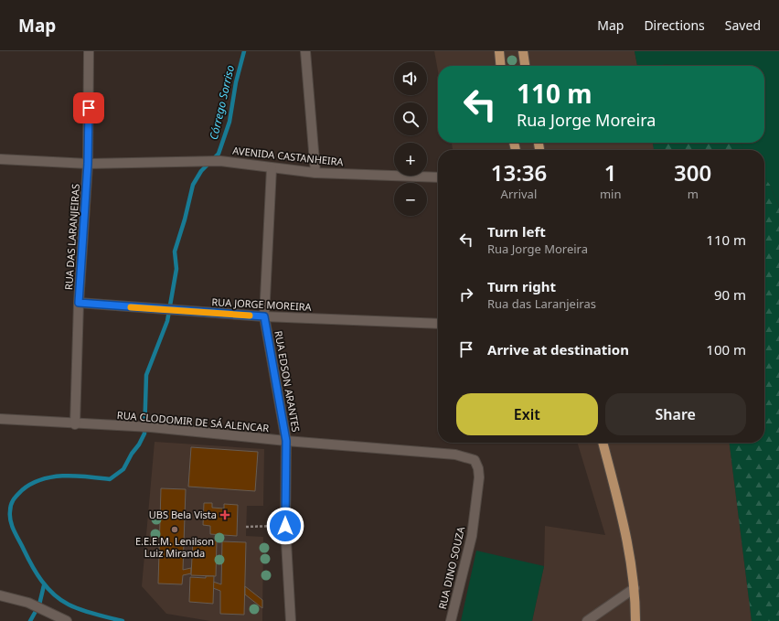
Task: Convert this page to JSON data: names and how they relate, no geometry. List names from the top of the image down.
{
  "streets": {
    "street": [
      "AVENIDA CASTANHEIRA",
      "RUA DAS LARANJEIRAS",
      "RUA JORGE MOREIRA",
      "RUA EDSON ARANTES",
      "RUA CLODOMIR DE SÁ ALENCAR",
      "RUA DINO SOUZA"
    ]
  },
  "crossings": [
    ["AVENIDA CASTANHEIRA", "RUA DAS LARANJEIRAS"],
    ["AVENIDA CASTANHEIRA", "RUA EDSON ARANTES"],
    ["RUA DAS LARANJEIRAS", "RUA JORGE MOREIRA"],
    ["RUA DAS LARANJEIRAS", "RUA CLODOMIR DE SÁ ALENCAR"],
    ["RUA JORGE MOREIRA", "RUA EDSON ARANTES"],
    ["RUA EDSON ARANTES", "RUA CLODOMIR DE SÁ ALENCAR"],
    ["RUA CLODOMIR DE SÁ ALENCAR", "RUA DINO SOUZA"]
  ],
  "water": ["Córrego Sorriso"],
  "places": {
    "health": ["UBS Bela Vista"],
    "other": ["E.E.E.M. Lenilson Luiz Miranda"]
  },
  "page": {
    "header": "Map",
    "nav": ["Map", "Directions", "Saved"],
    "map_buttons": ["+", "−"],
    "turn": ["110 m", "Rua Jorge Moreira"],
    "eta": [
      "13:36",
      "Arrival",
      "1",
      "min",
      "300",
      "m"
    ],
    "list": [
      {
        "name": "Turn left",
        "note": "Rua Jorge Moreira",
        "value": "110 m"
      },
      {
        "name": "Turn right",
        "note": "Rua das Laranjeiras",
        "value": "90 m"
      },
      {
        "name": "Arrive at destination",
        "value": "100 m"
      }
    ],
    "buttons": ["Exit", "Share"]
  }
}
